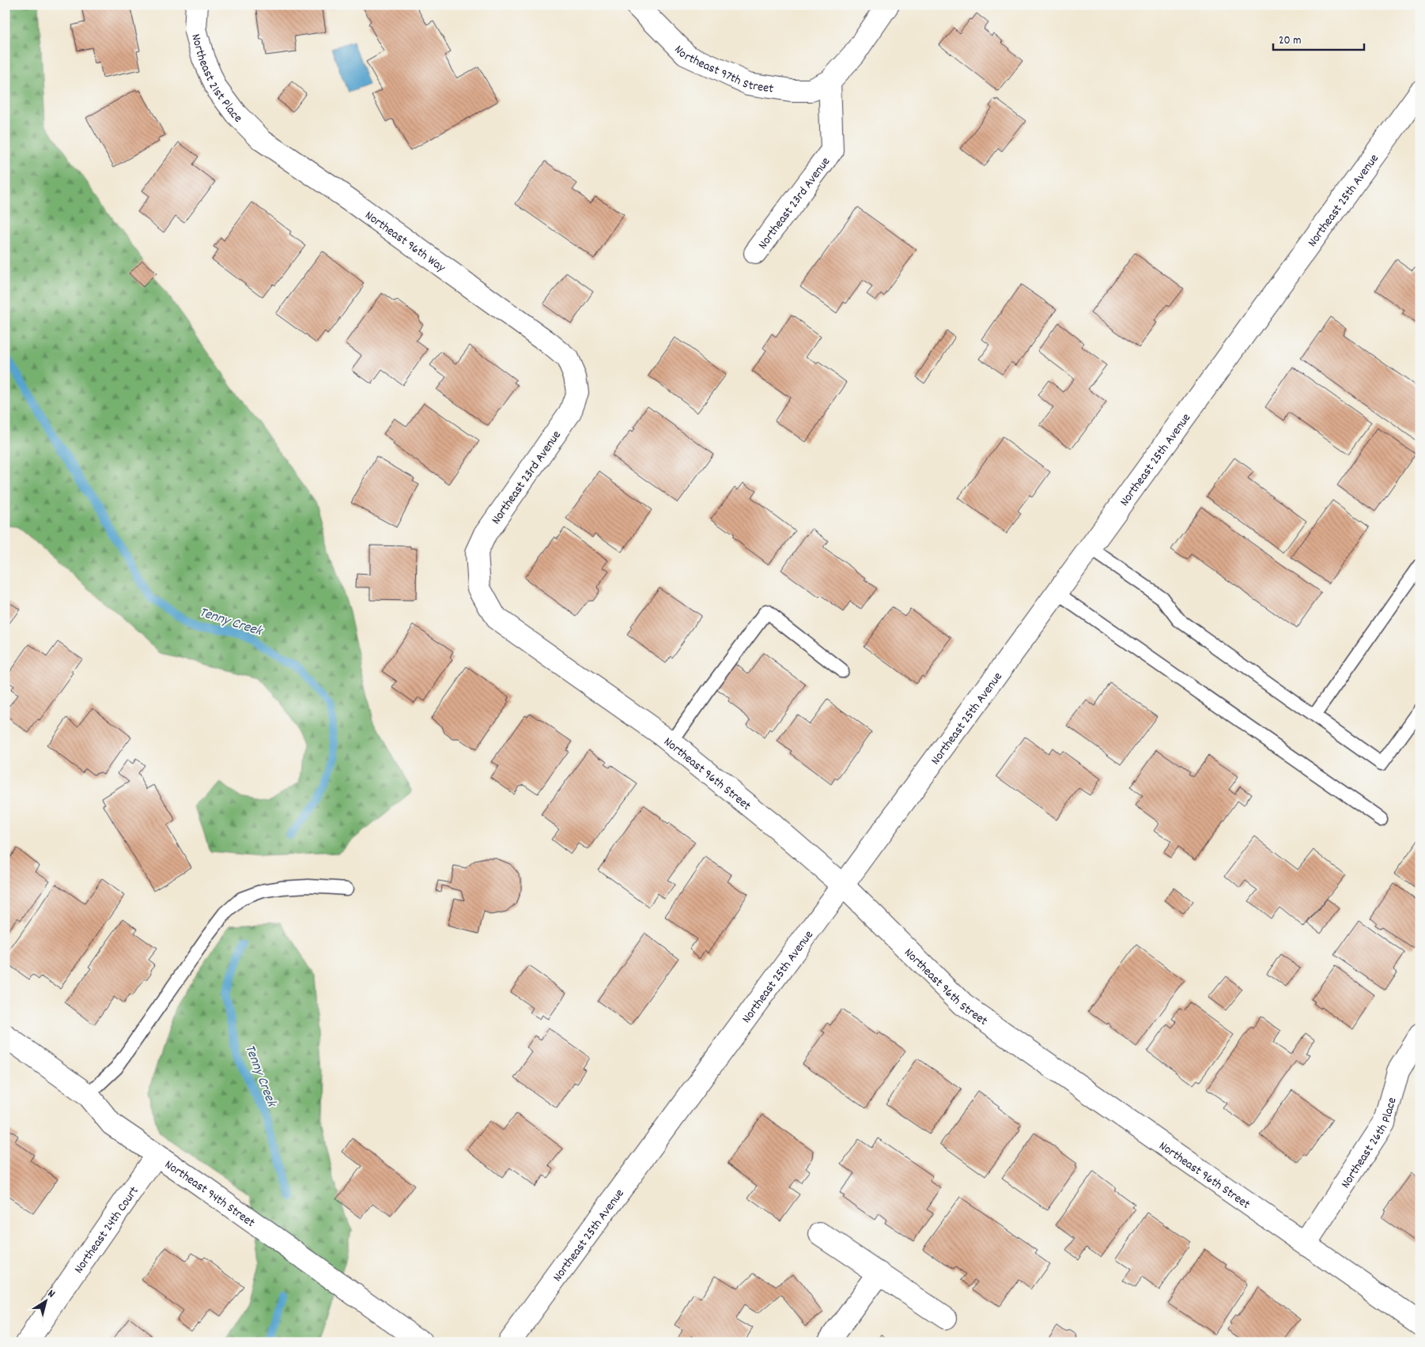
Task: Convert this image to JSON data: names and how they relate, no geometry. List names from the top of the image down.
{
  "streets": {
    "street": [
      "Northeast 97th Street",
      "Northeast 21st Place",
      "Northeast 25th Avenue",
      "Northeast 23rd Avenue",
      "Northeast 96th Way",
      "Northeast 96th Street",
      "Northeast 26th Place",
      "Northeast 94th Street",
      "Northeast 24th Court"
    ]
  },
  "crossings": [
    ["Northeast 97th Street", "Northeast 23rd Avenue"],
    ["Northeast 21st Place", "Northeast 96th Way"],
    ["Northeast 25th Avenue", "Northeast 96th Street"],
    ["Northeast 23rd Avenue", "Northeast 96th Way"],
    ["Northeast 23rd Avenue", "Northeast 96th Street"],
    ["Northeast 96th Street", "Northeast 26th Place"],
    ["Northeast 94th Street", "Northeast 24th Court"]
  ],
  "water": ["Tenny Creek"],
  "scale_bar": "20 m",
  "north": "top right"
}
